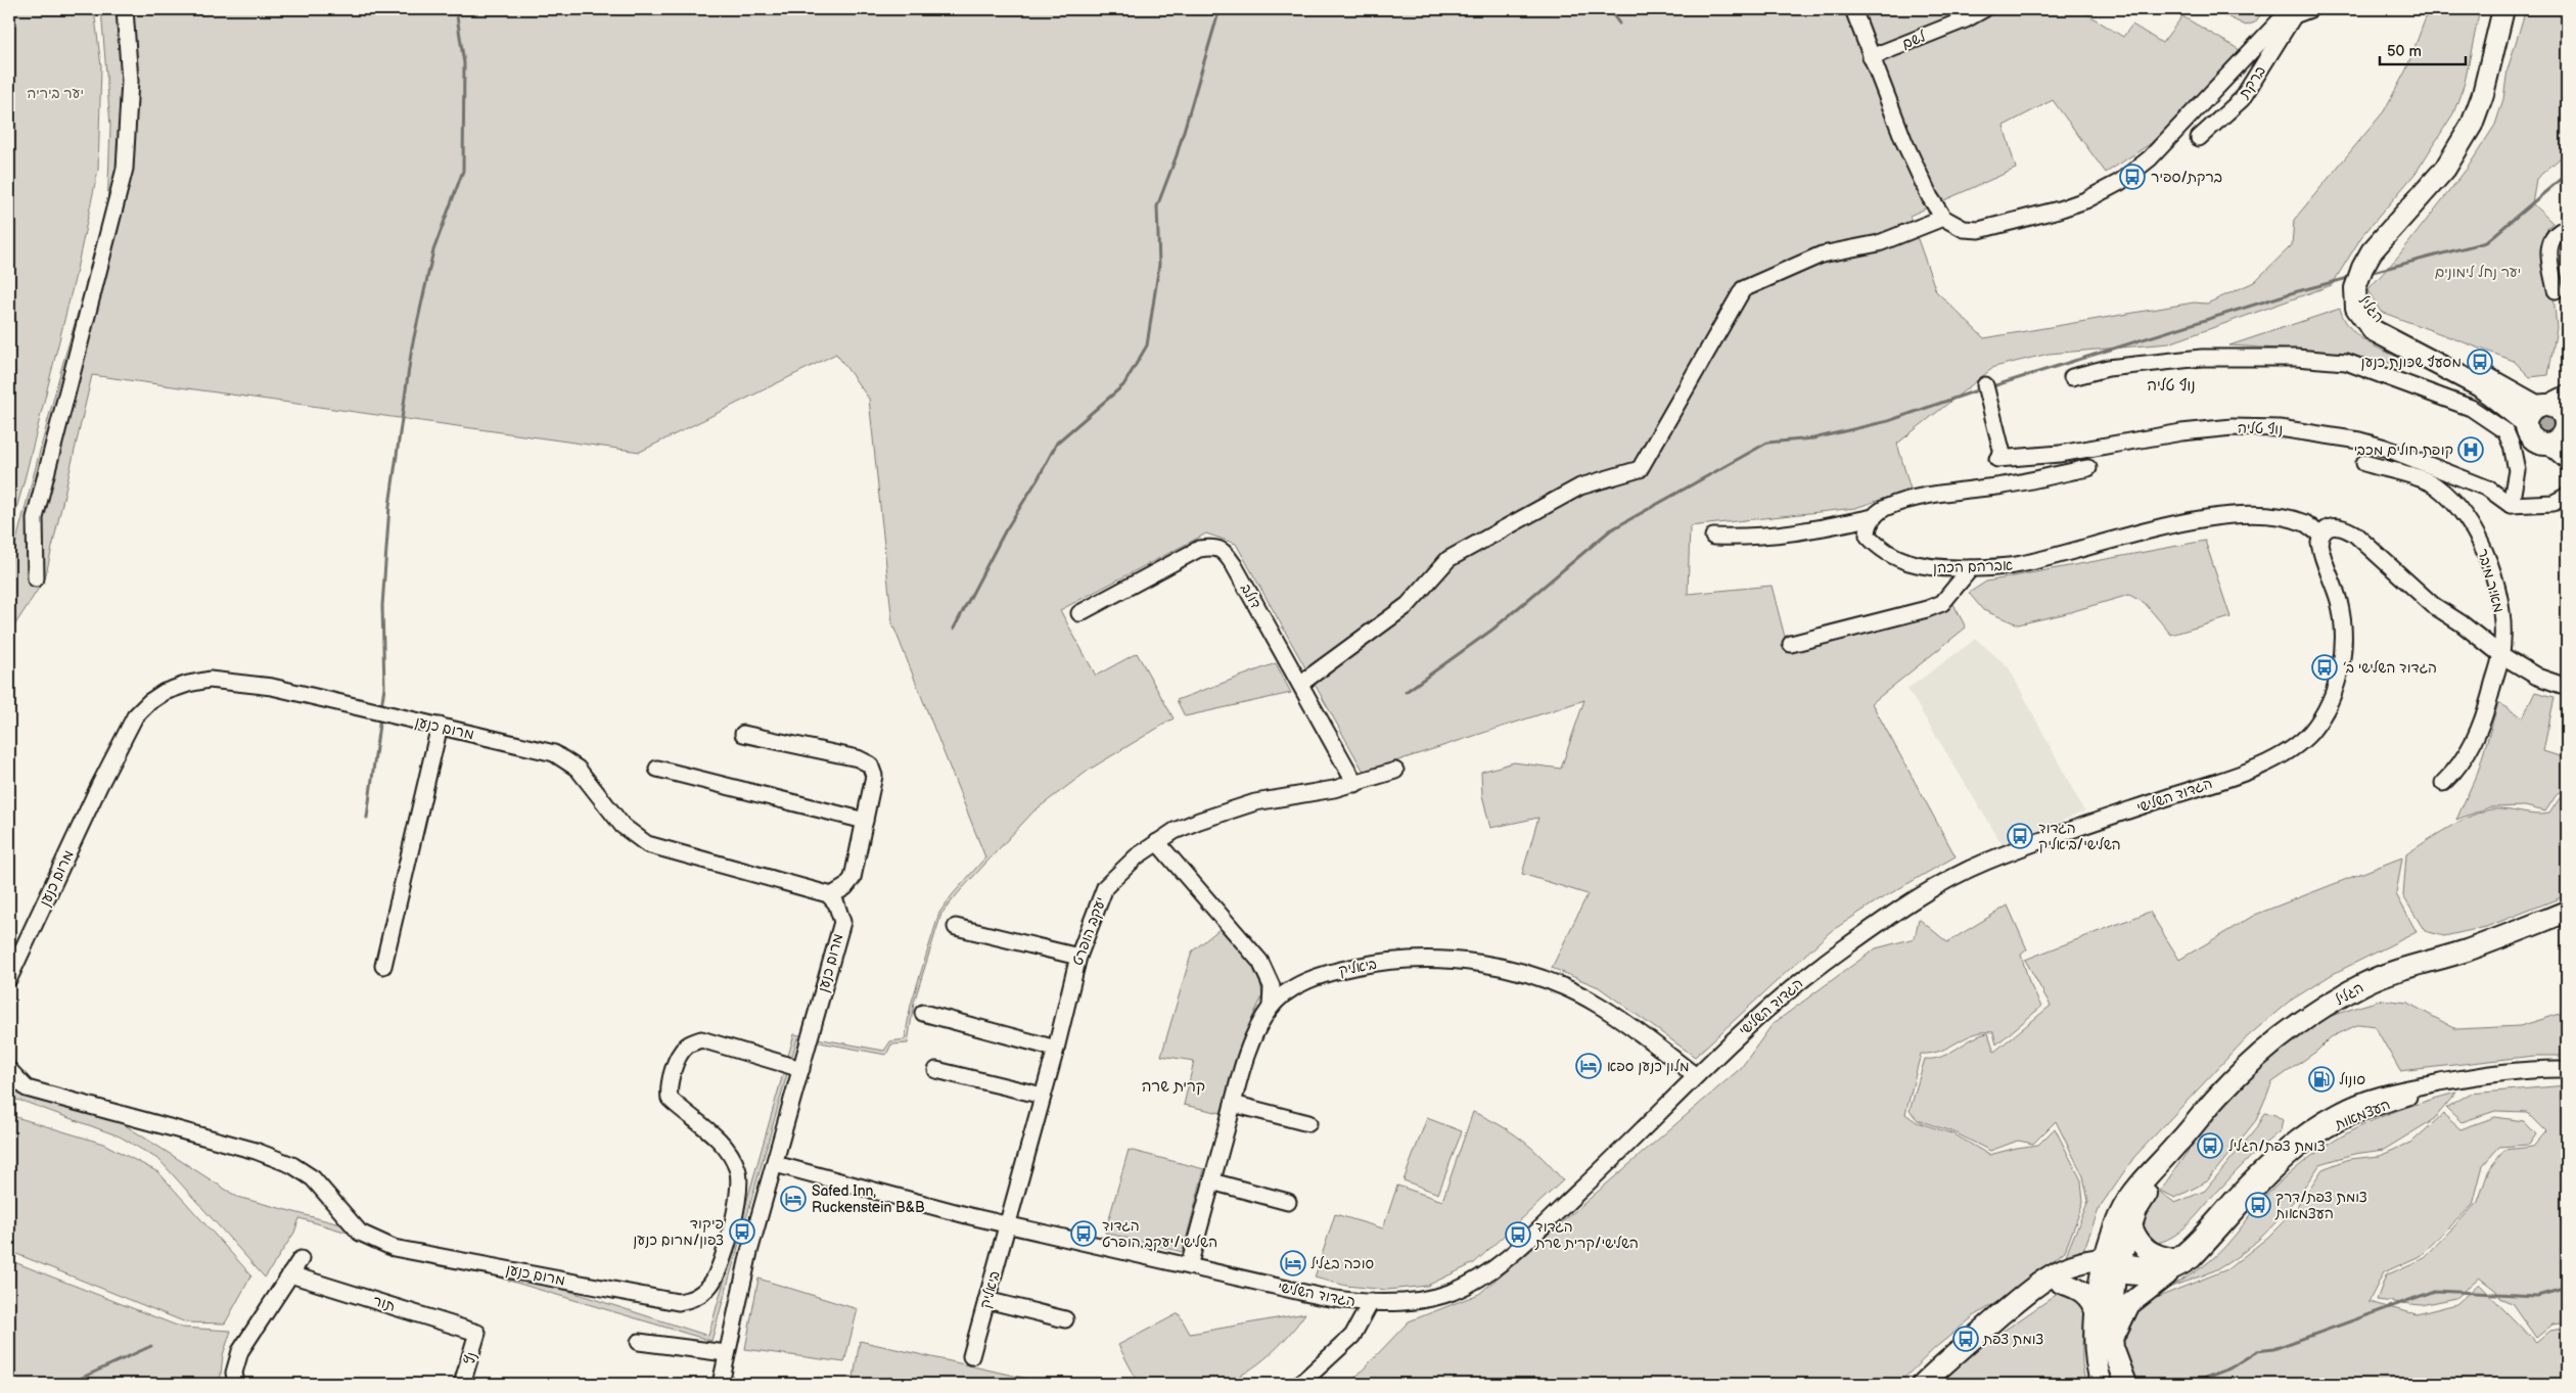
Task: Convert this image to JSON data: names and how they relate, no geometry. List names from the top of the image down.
{
  "streets": {
    "main road": ["הגליל"],
    "street": [
      "לשם",
      "ברקת",
      "נוף טליה",
      "אברהם הכהן",
      "מאיר מיבר",
      "דולב",
      "מרום כנען",
      "הגדוד השלישי",
      "יעקב הופרט",
      "ביאליק",
      "העצמאות",
      "תור",
      "נץ"
    ]
  },
  "crossings": [
    ["הגליל", "העצמאות"],
    ["אברהם הכהן", "הגדוד השלישי"],
    ["דולב", "יעקב הופרט"],
    ["מרום כנען", "הגדוד השלישי"],
    ["הגדוד השלישי", "יעקב הופרט"],
    ["הגדוד השלישי", "ביאליק"],
    ["יעקב הופרט", "ביאליק"],
    ["תור", "נץ"]
  ],
  "districts": ["נוף טליה", "קרית שרה"],
  "parks": ["יער ביריה", "יער נחל לימונים"],
  "places": {
    "bus stop": [
      "ברקת/ספיר",
      "מסעף שכונת כנען",
      "הגדוד השלישי ב׳",
      "הגדוד השלישי/ביאליק",
      "צומת צפת/הגליל",
      "צומת צפת/דרך העצמאות",
      "פיקוד צפון/מרום כנען",
      "הגדוד השלישי/יעקב הופרט",
      "הגדוד השלישי/קרית שרת",
      "צומת צפת"
    ],
    "hospital": ["קופת חולים מכבי"],
    "hotel": ["מלון כנען ספא", "Safed Inn, Ruckenstein B&B", "סוכה בגליל"],
    "fuel station": ["סונול"]
  },
  "scale_bar": "50 m"
}
